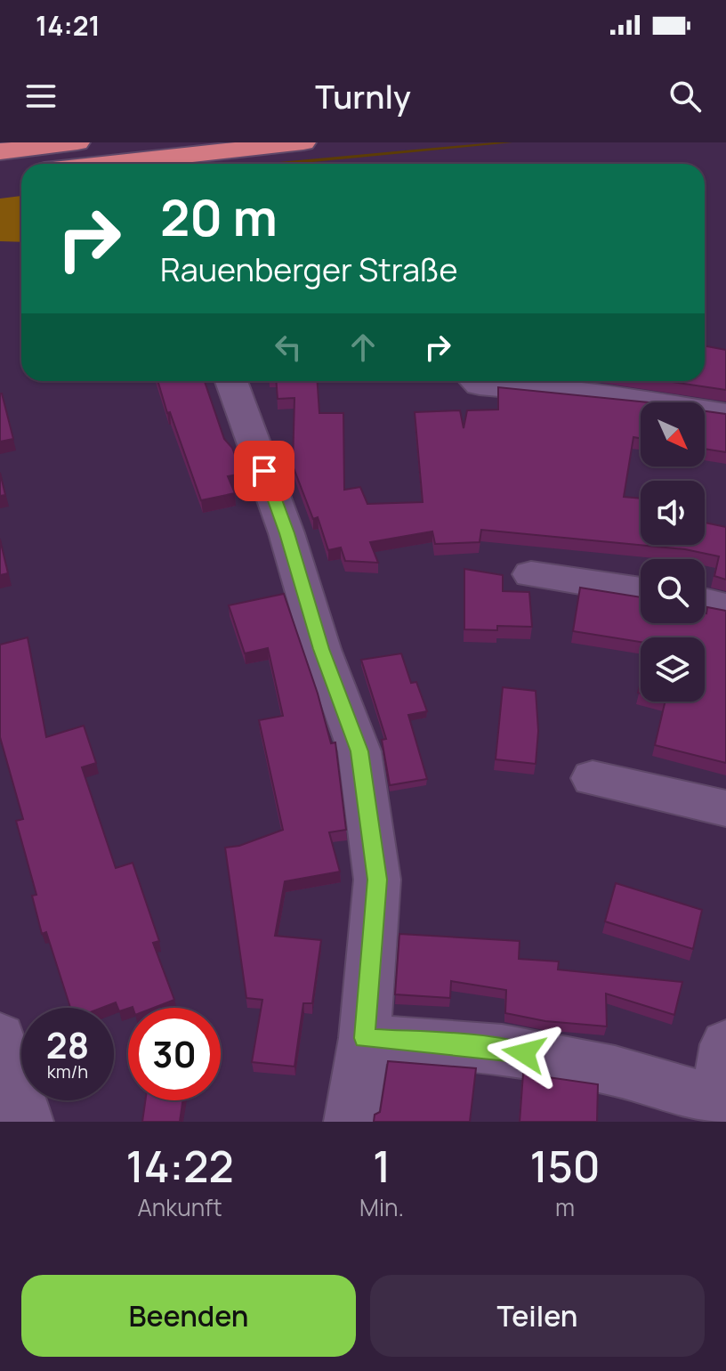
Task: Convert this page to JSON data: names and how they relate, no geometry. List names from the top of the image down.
{
  "north": "bottom right",
  "page": {
    "status": "14:21",
    "header": "Turnly",
    "turn": ["20 m", "Rauenberger Straße"],
    "speed": "28 km/h",
    "limit": "30",
    "eta": [
      "14:22",
      "Ankunft",
      "1",
      "Min.",
      "150",
      "m"
    ],
    "buttons": ["Beenden", "Teilen"]
  }
}
